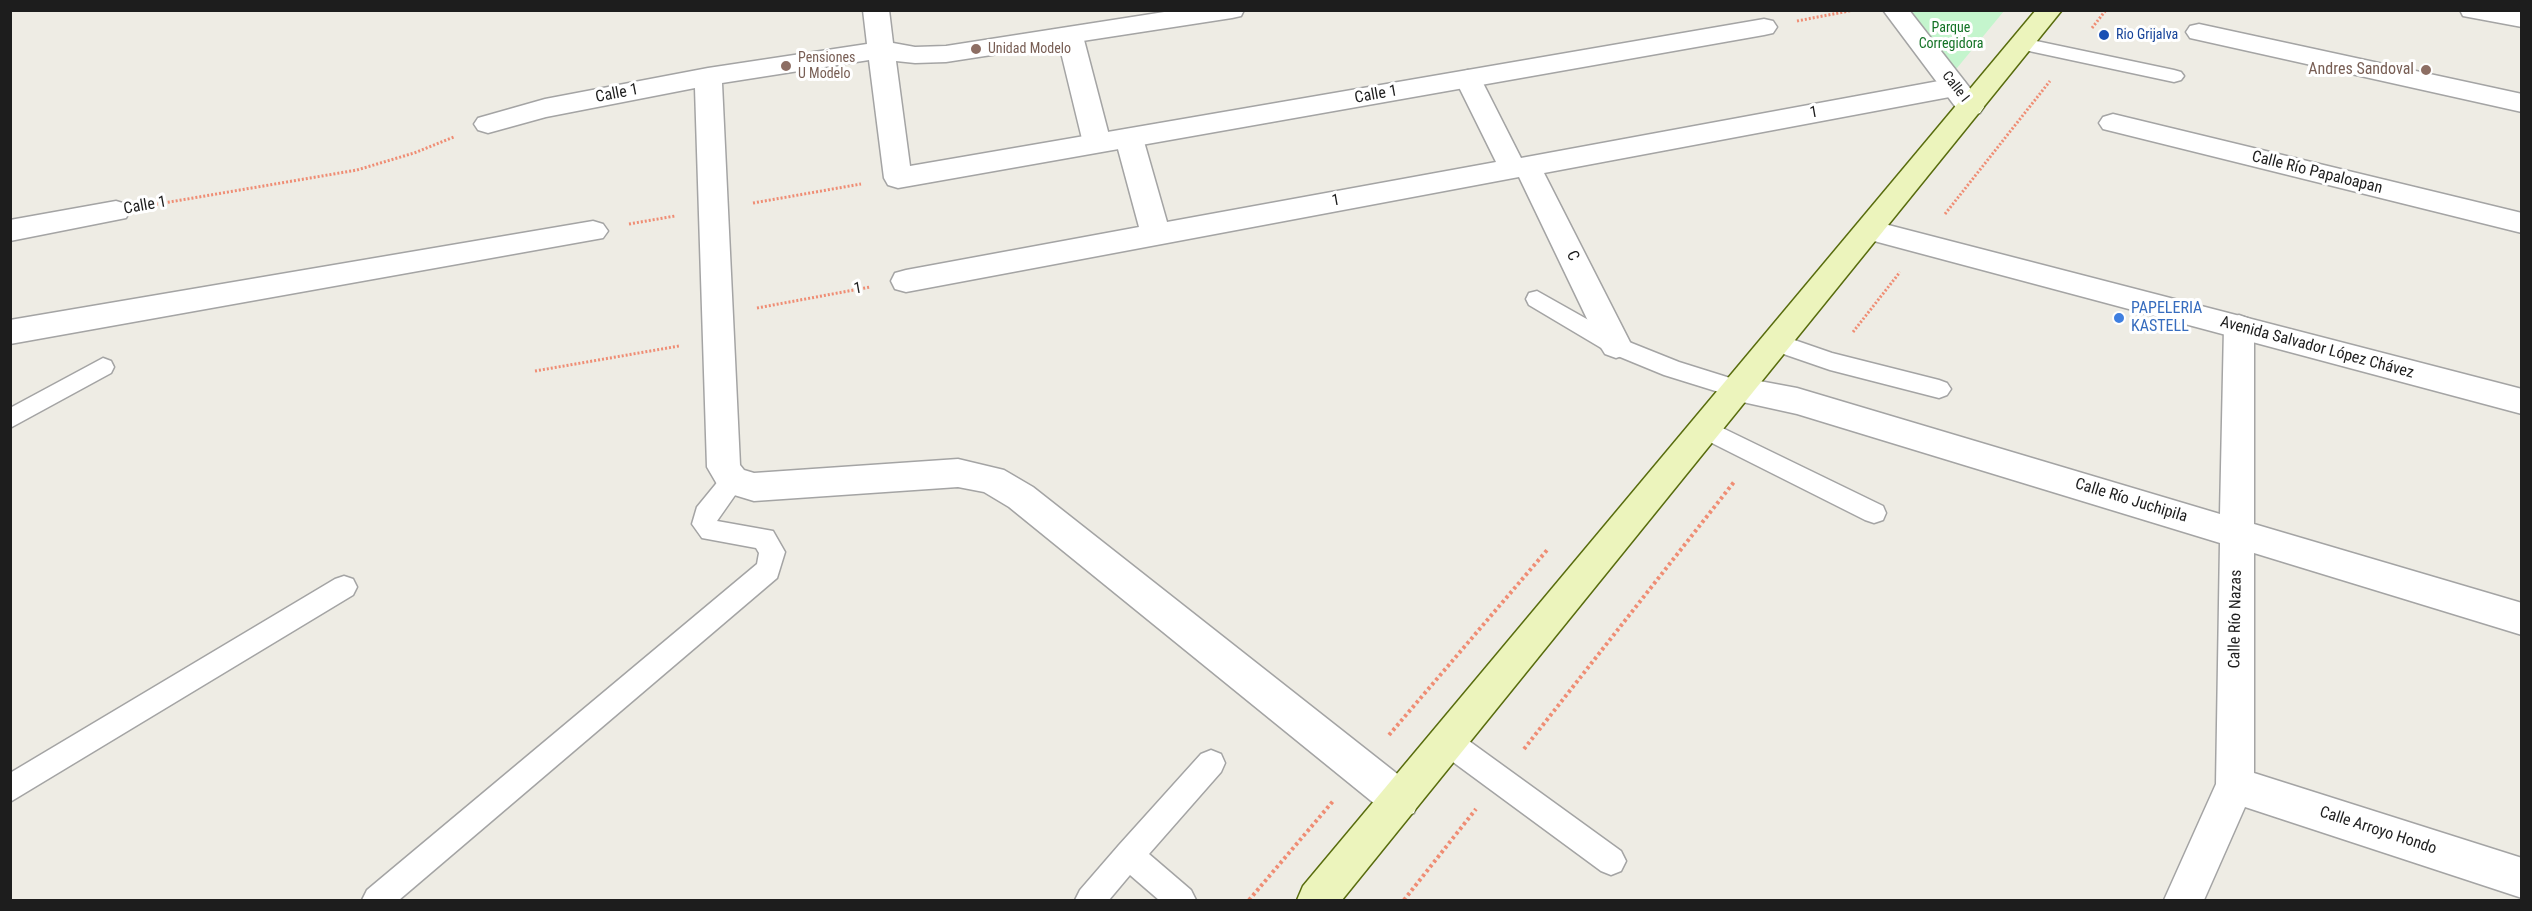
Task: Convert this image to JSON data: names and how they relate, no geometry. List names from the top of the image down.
{
  "streets": {
    "street": [
      "Calle I",
      "Calle 1",
      "1",
      "Calle Río Papaloapan",
      "C",
      "Avenida Salvador López Chávez",
      "Calle Río Juchipila",
      "Calle Río Nazas",
      "Calle Arroyo Hondo"
    ]
  },
  "crossings": [
    ["Calle I", "1"],
    ["Calle 1", "C"],
    ["1", "C"],
    ["Avenida Salvador López Chávez", "Calle Río Nazas"],
    ["Calle Río Juchipila", "Calle Río Nazas"],
    ["Calle Río Nazas", "Calle Arroyo Hondo"]
  ],
  "parks": ["Parque Corregidora"],
  "places": [
    "Rio Grijalva",
    "Unidad Modelo",
    "Pensiones U Modelo",
    "Andres Sandoval",
    "PAPELERIA KASTELL"
  ]
}
